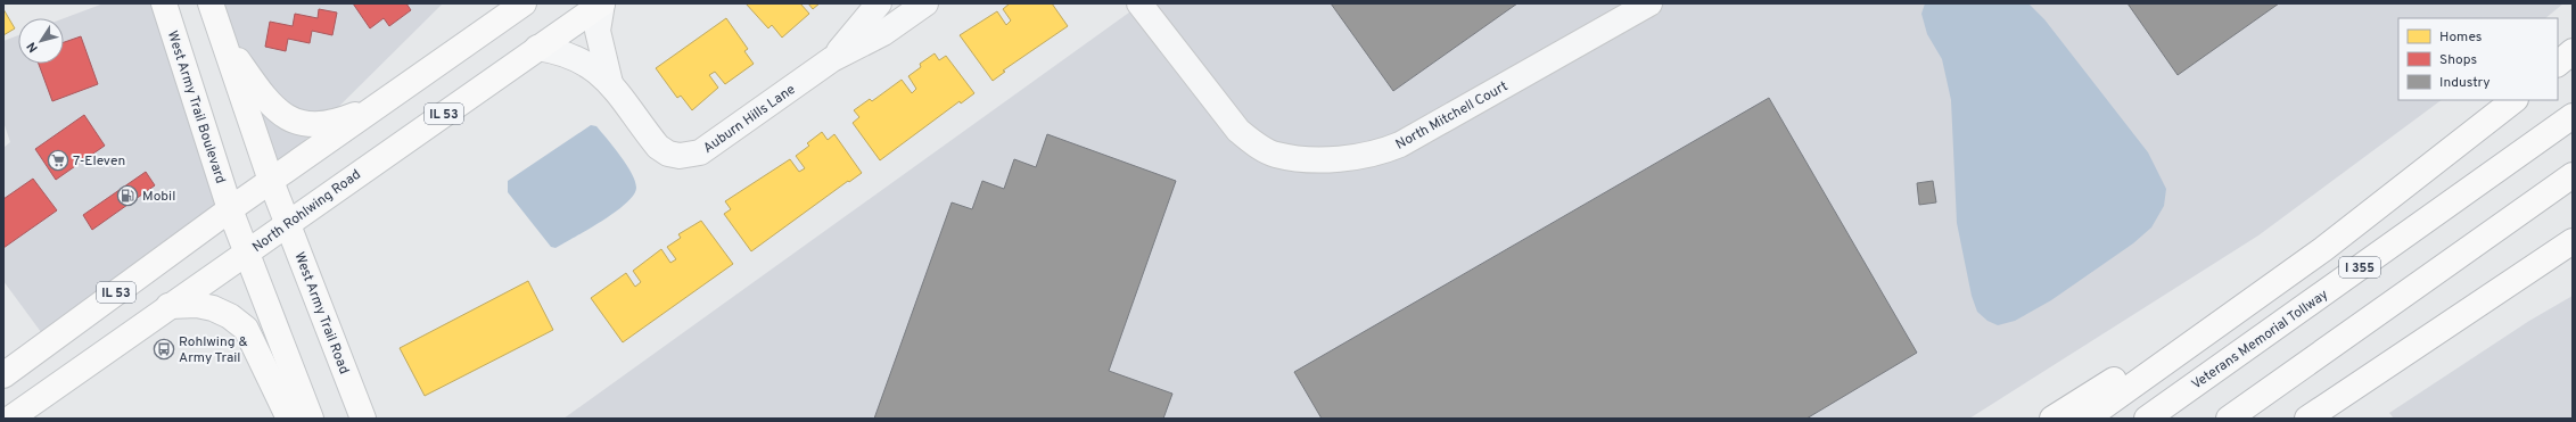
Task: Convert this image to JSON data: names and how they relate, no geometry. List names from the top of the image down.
{
  "streets": {
    "main road": [
      "West Army Trail Boulevard",
      "IL 53",
      "North Rohlwing Road",
      "I 355",
      "West Army Trail Road",
      "Veterans Memorial Tollway"
    ],
    "street": ["North Mitchell Court", "Auburn Hills Lane"]
  },
  "crossings": [
    ["West Army Trail Boulevard", "IL 53"],
    ["IL 53", "West Army Trail Road"],
    ["Auburn Hills Lane", "North Rohlwing Road"],
    ["North Rohlwing Road", "West Army Trail Road"]
  ],
  "places": {
    "supermarket": ["7-Eleven"],
    "fuel station": ["Mobil"],
    "bus stop": ["Rohlwing & Army Trail"]
  },
  "legend": ["Homes", "Shops", "Industry"],
  "north": "bottom left"
}
